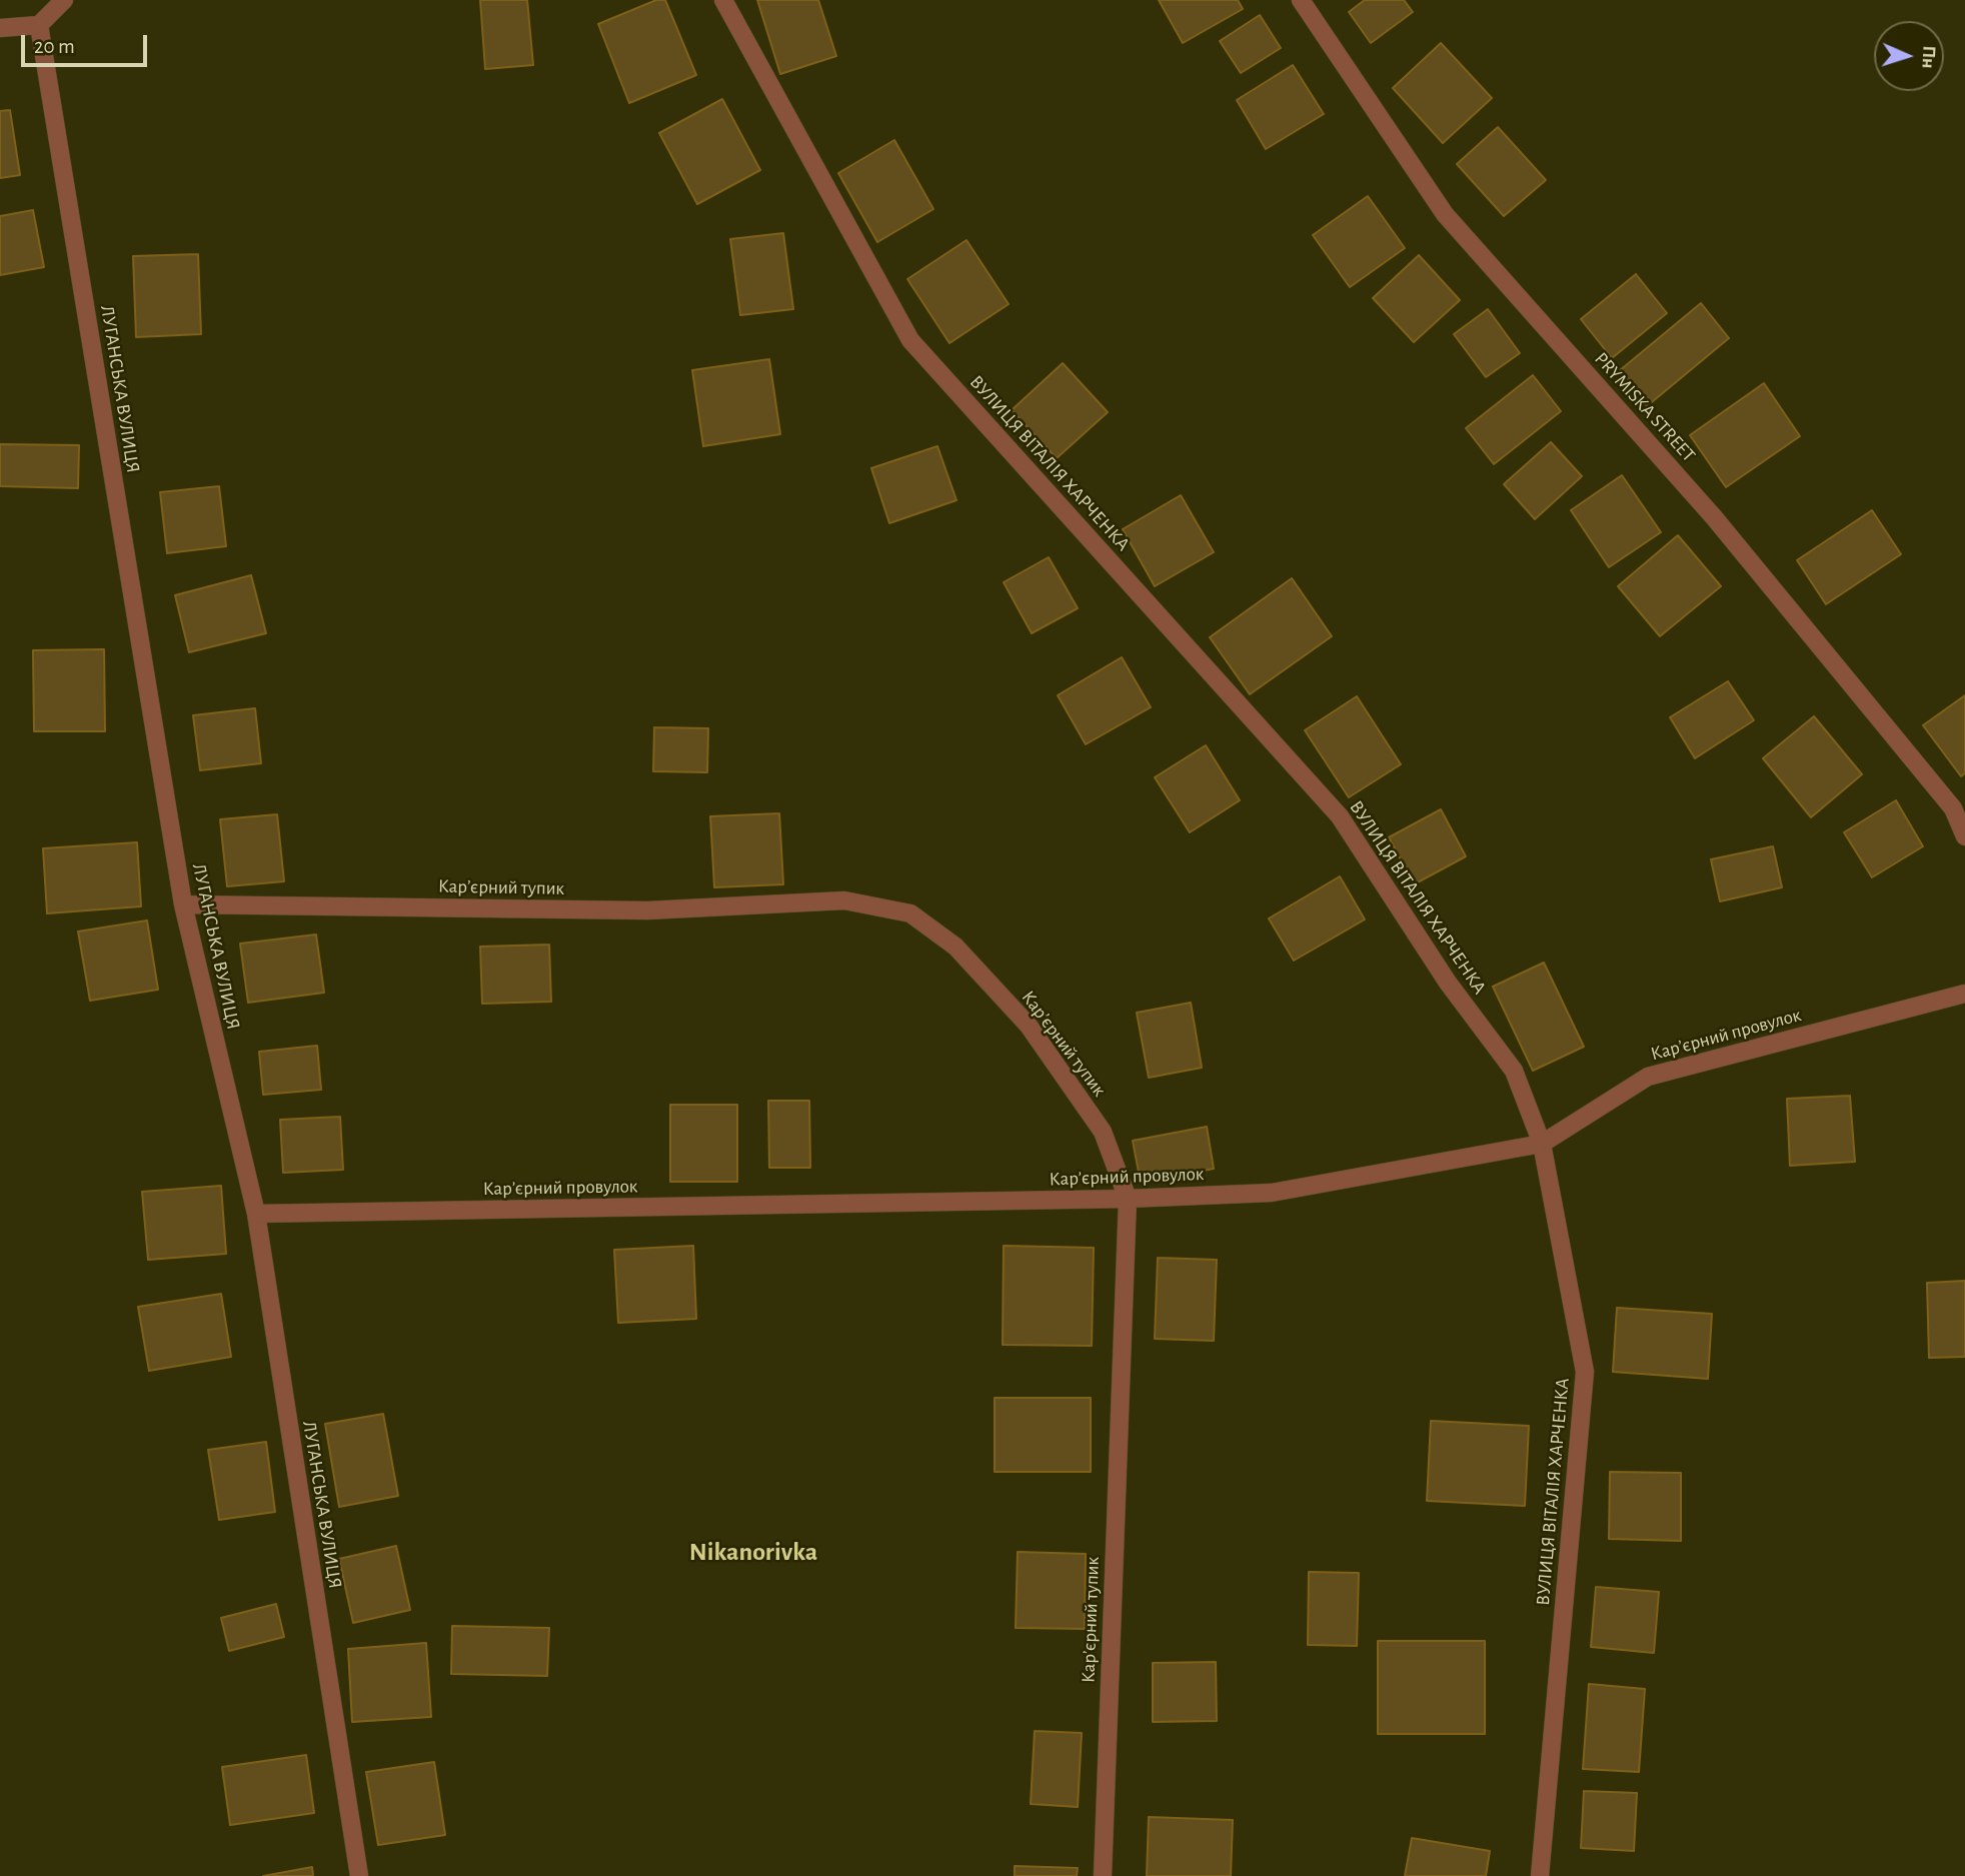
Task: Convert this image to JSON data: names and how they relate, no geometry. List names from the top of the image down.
{
  "streets": {
    "street": [
      "ЛУГАНСЬКА ВУЛИЦЯ",
      "PRYMISKA STREET",
      "ВУЛИЦЯ ВІТАЛІЯ ХАРЧЕНКА",
      "Карʼєрний тупик",
      "Карʼєрний провулок"
    ]
  },
  "crossings": [
    ["ЛУГАНСЬКА ВУЛИЦЯ", "Карʼєрний тупик"],
    ["ЛУГАНСЬКА ВУЛИЦЯ", "Карʼєрний провулок"],
    ["ВУЛИЦЯ ВІТАЛІЯ ХАРЧЕНКА", "Карʼєрний провулок"],
    ["Карʼєрний тупик", "Карʼєрний провулок"]
  ],
  "districts": ["Nikanorivka"],
  "scale_bar": "20 m",
  "north": "right"
}
